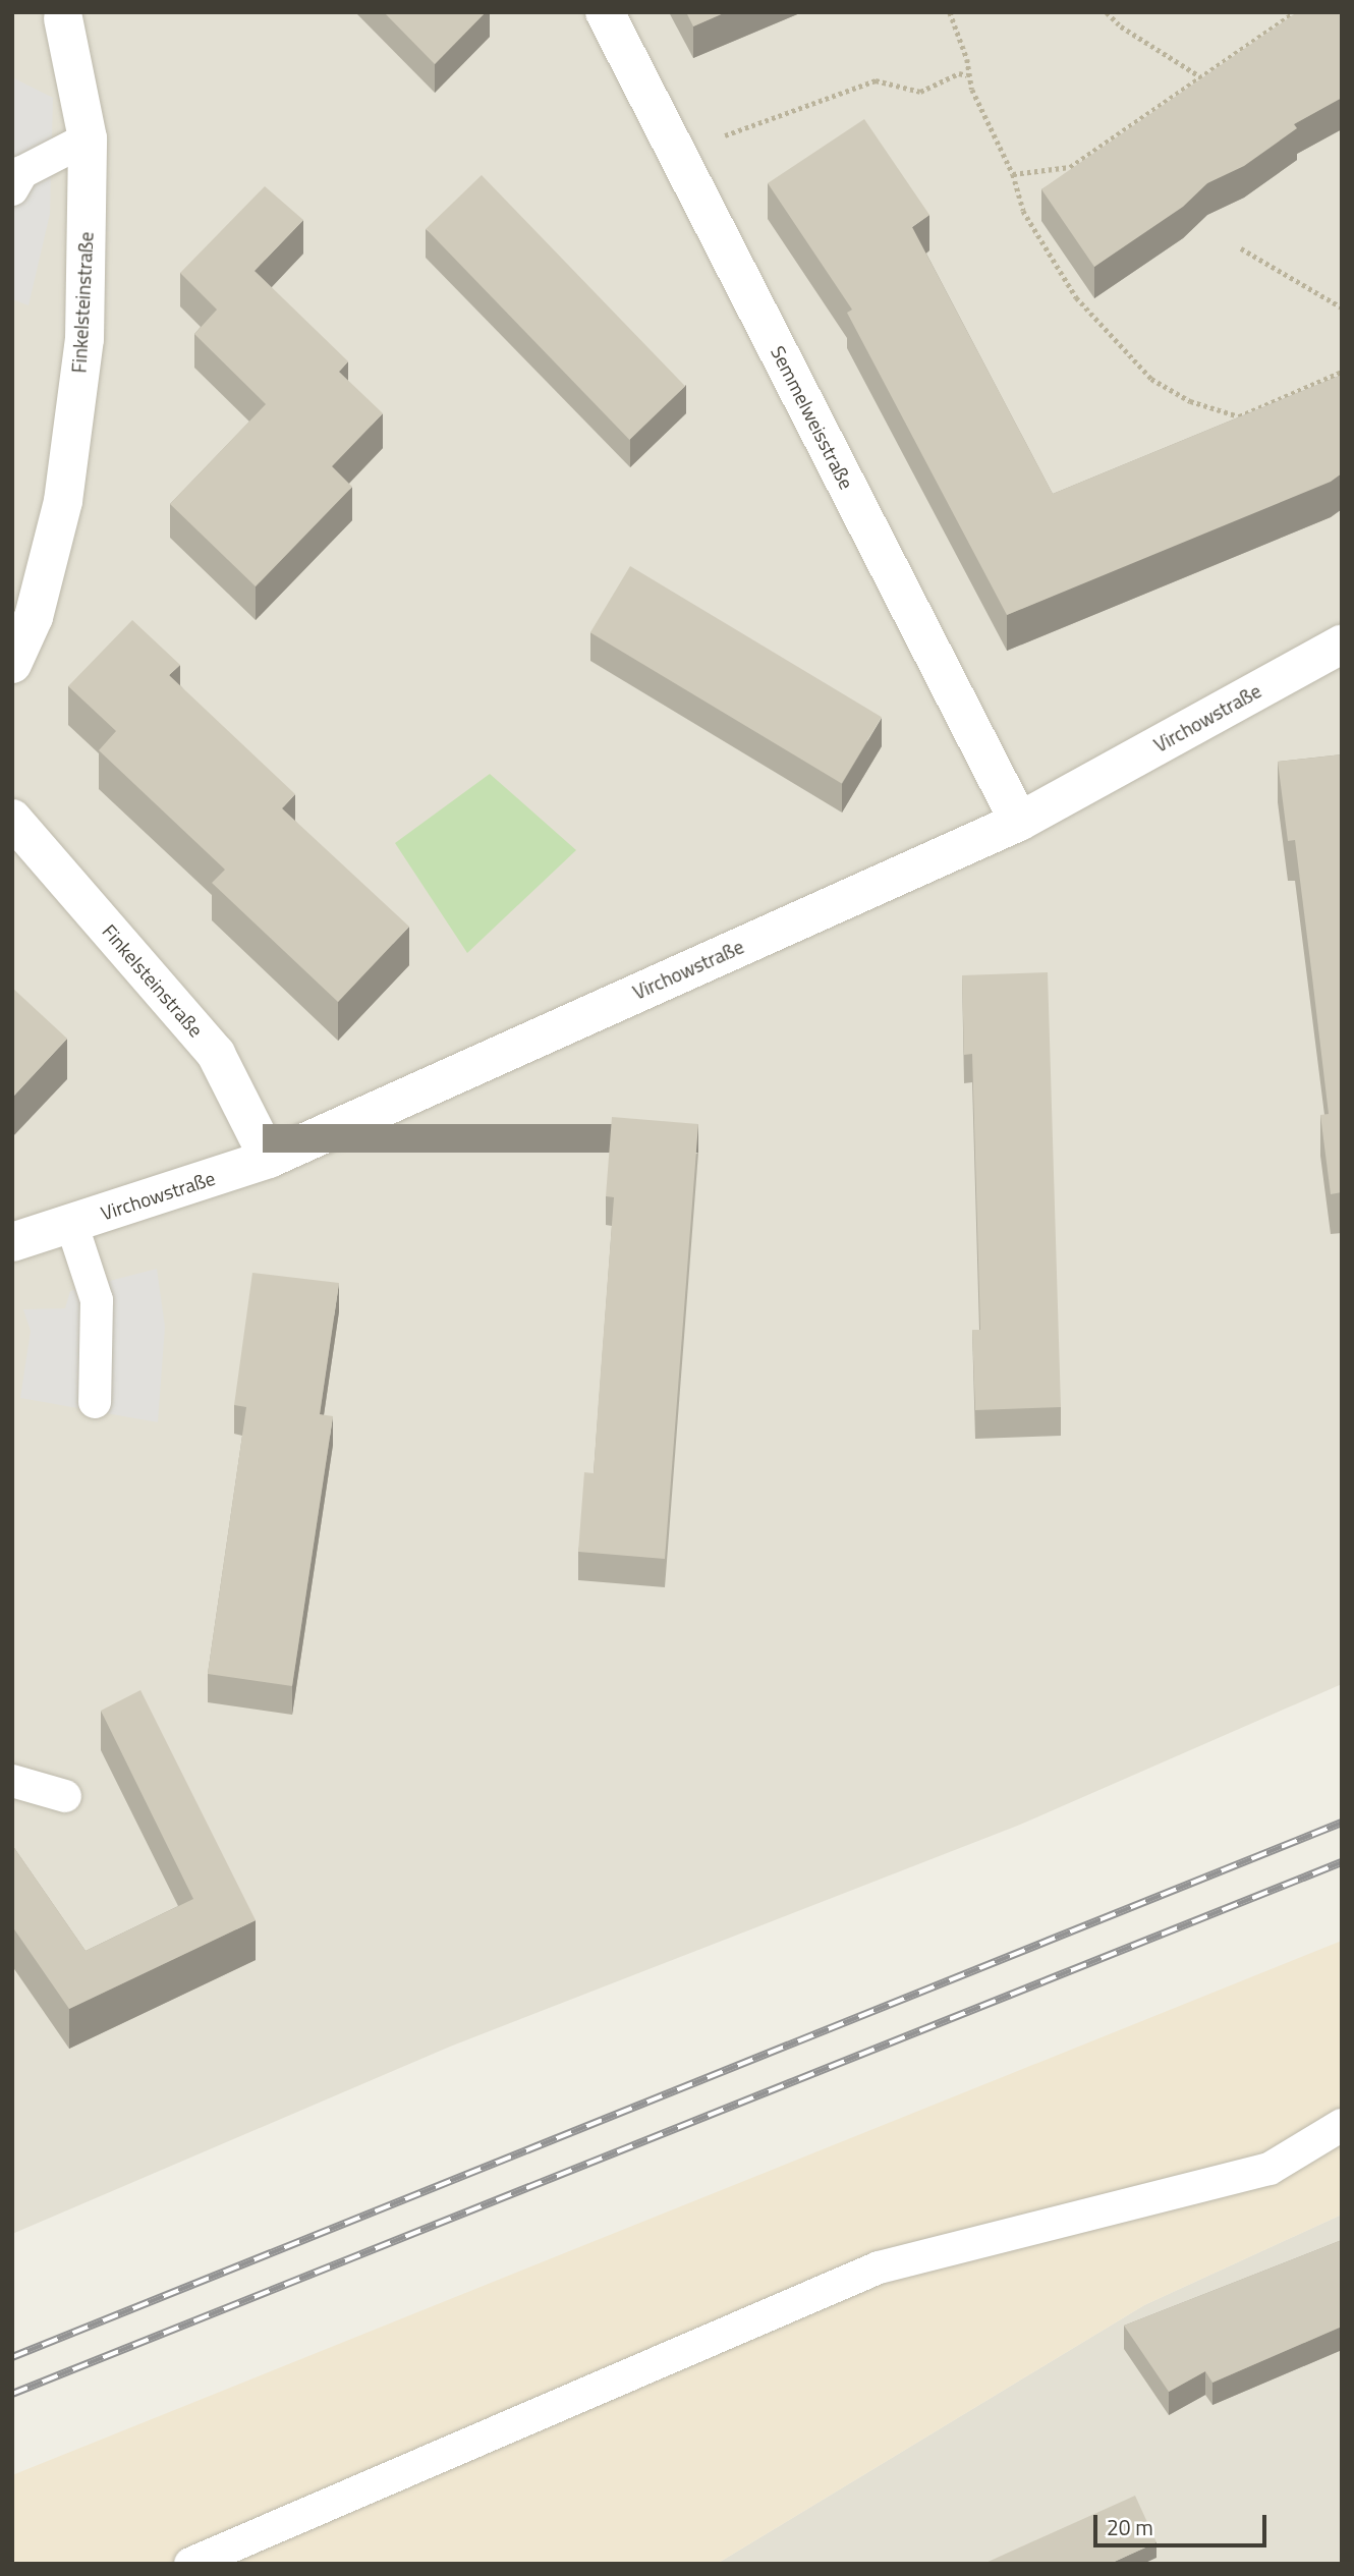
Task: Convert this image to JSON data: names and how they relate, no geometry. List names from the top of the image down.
{
  "streets": {
    "street": ["Finkelsteinstraße", "Semmelweisstraße", "Virchowstraße"]
  },
  "crossings": [
    ["Finkelsteinstraße", "Virchowstraße"],
    ["Semmelweisstraße", "Virchowstraße"]
  ],
  "scale_bar": "20 m"
}
